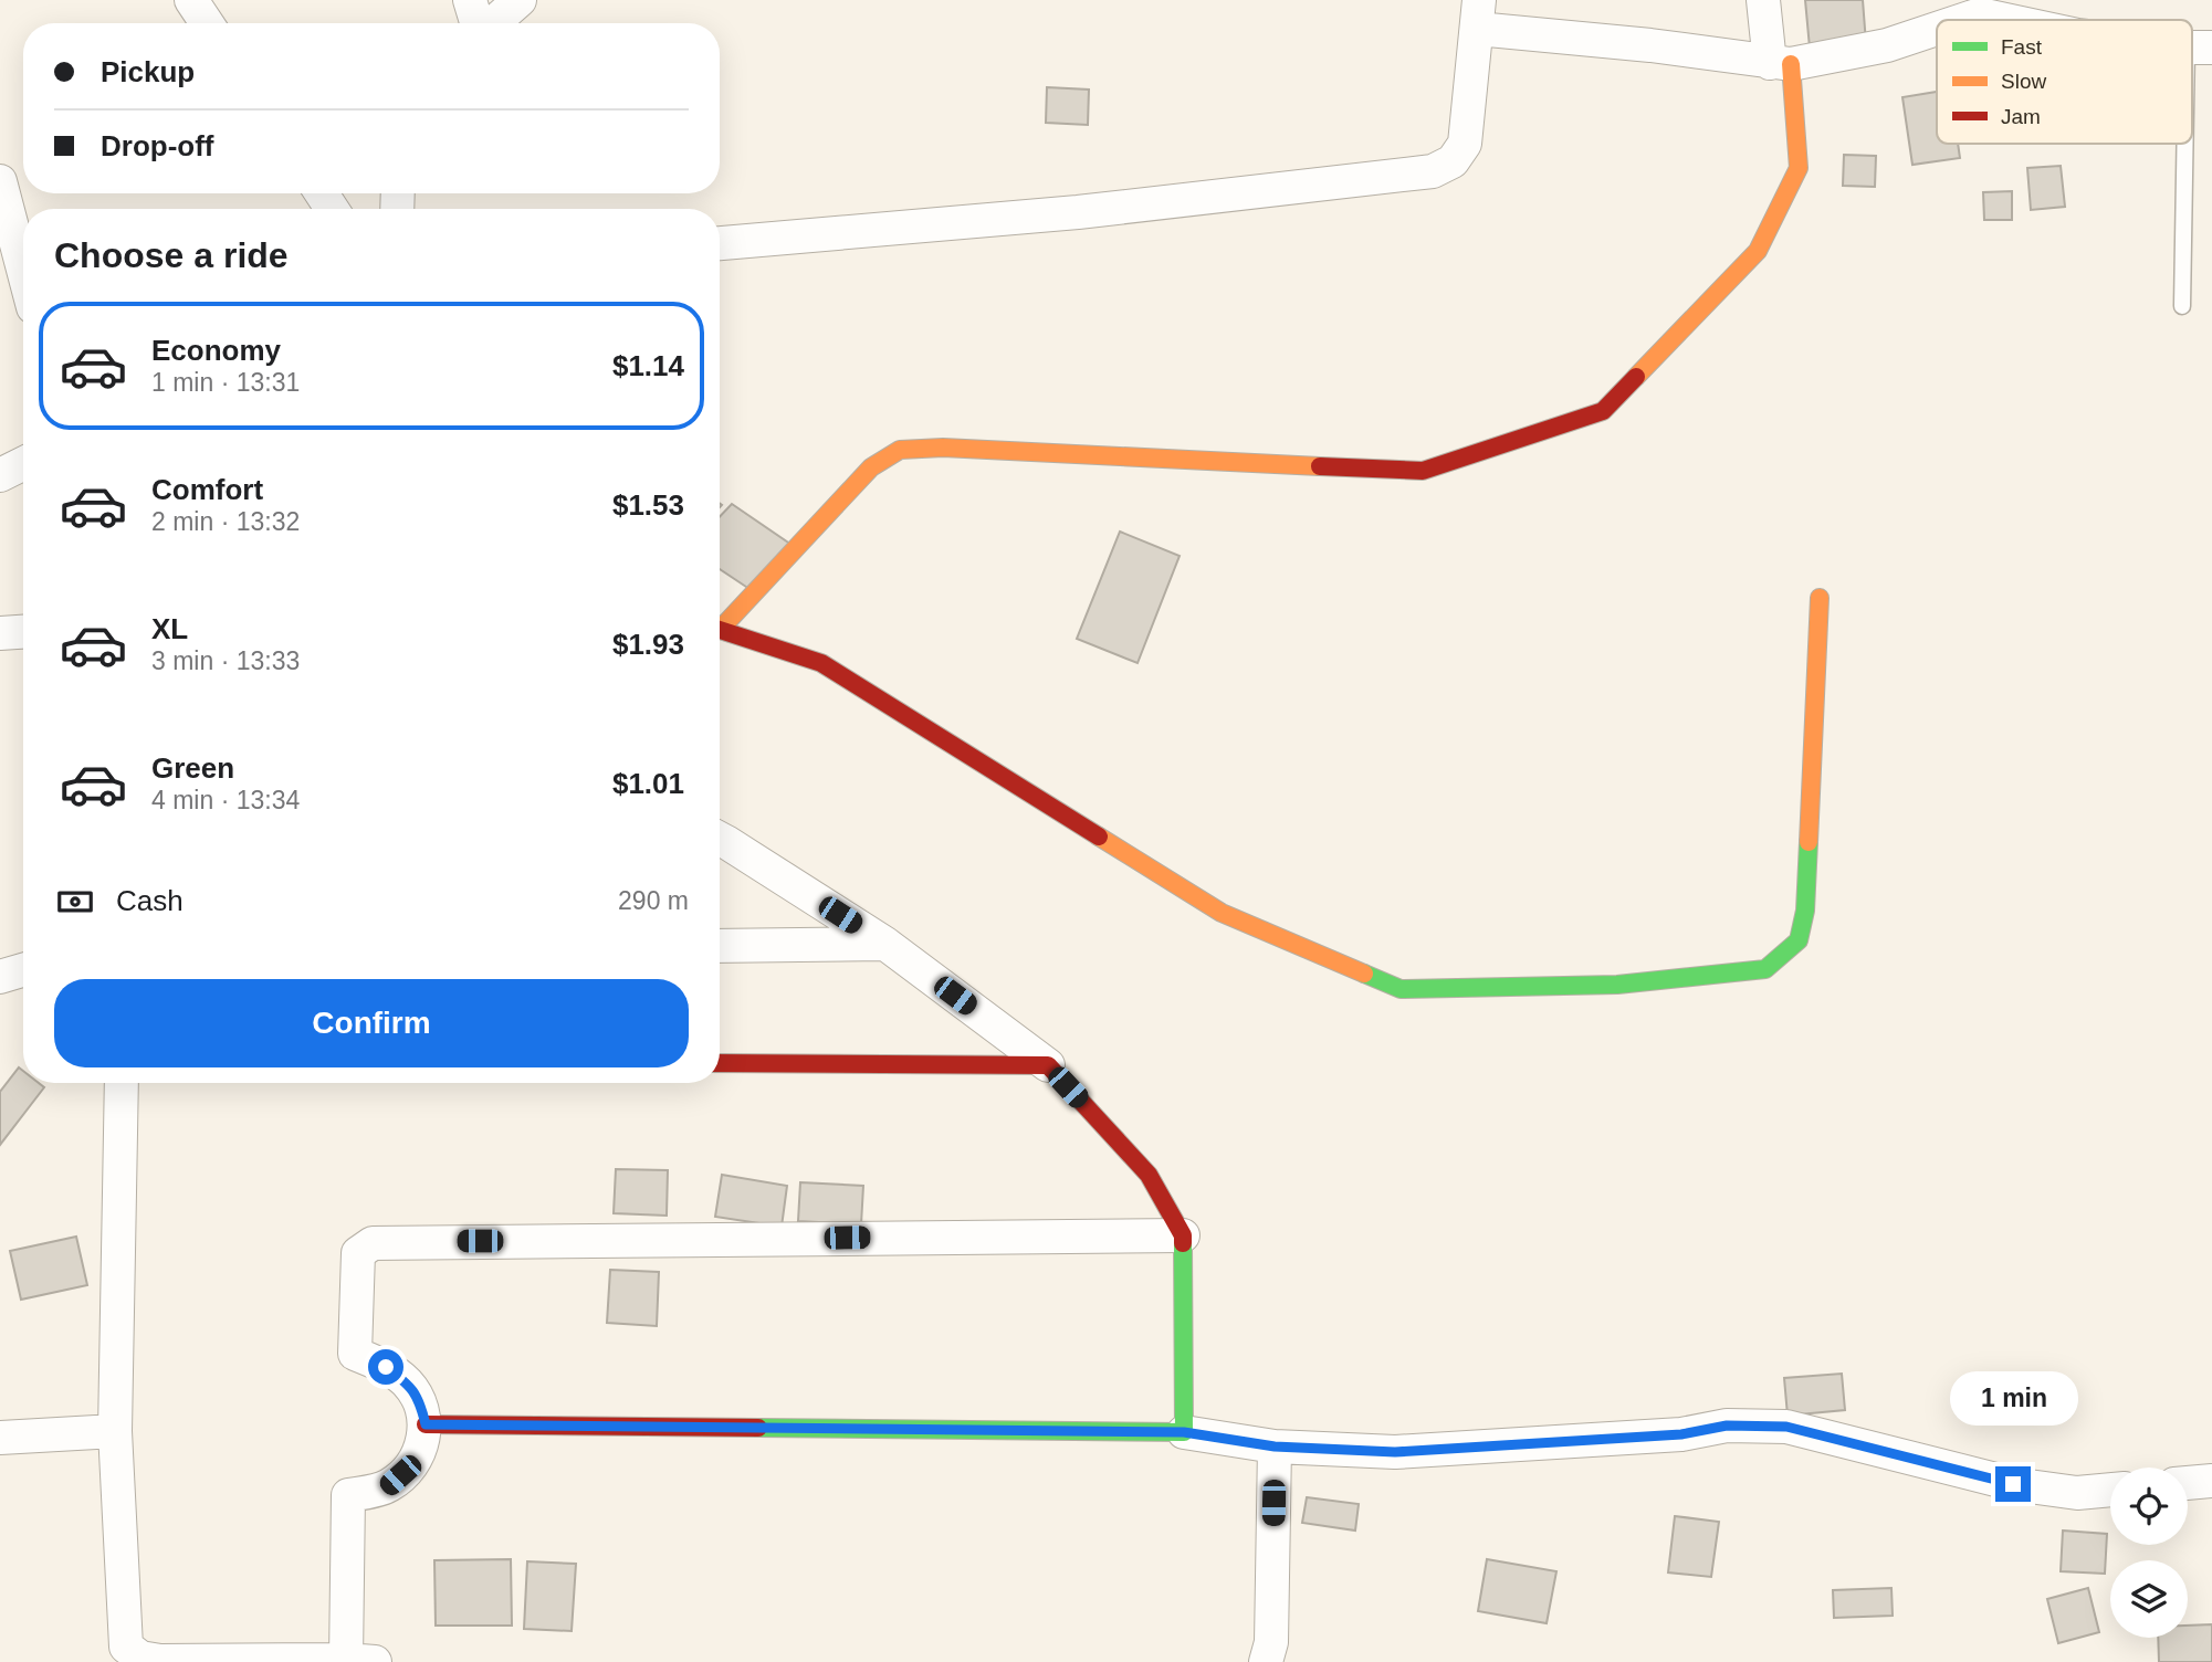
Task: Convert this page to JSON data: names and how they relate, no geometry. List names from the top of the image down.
{
  "legend": ["Fast", "Slow", "Jam"],
  "page": {
    "banner": ["Pickup", "Drop-off"],
    "heading": "Choose a ride",
    "list": [
      {
        "name": "Economy",
        "note": "1 min · 13:31",
        "value": "$1.14"
      },
      {
        "name": "Comfort",
        "note": "2 min · 13:32",
        "value": "$1.53"
      },
      {
        "name": "XL",
        "note": "3 min · 13:33",
        "value": "$1.93"
      },
      {
        "name": "Green",
        "note": "4 min · 13:34",
        "value": "$1.01"
      }
    ],
    "pay": ["Cash", "290 m"],
    "buttons": "Confirm",
    "bubble": "1 min"
  }
}
